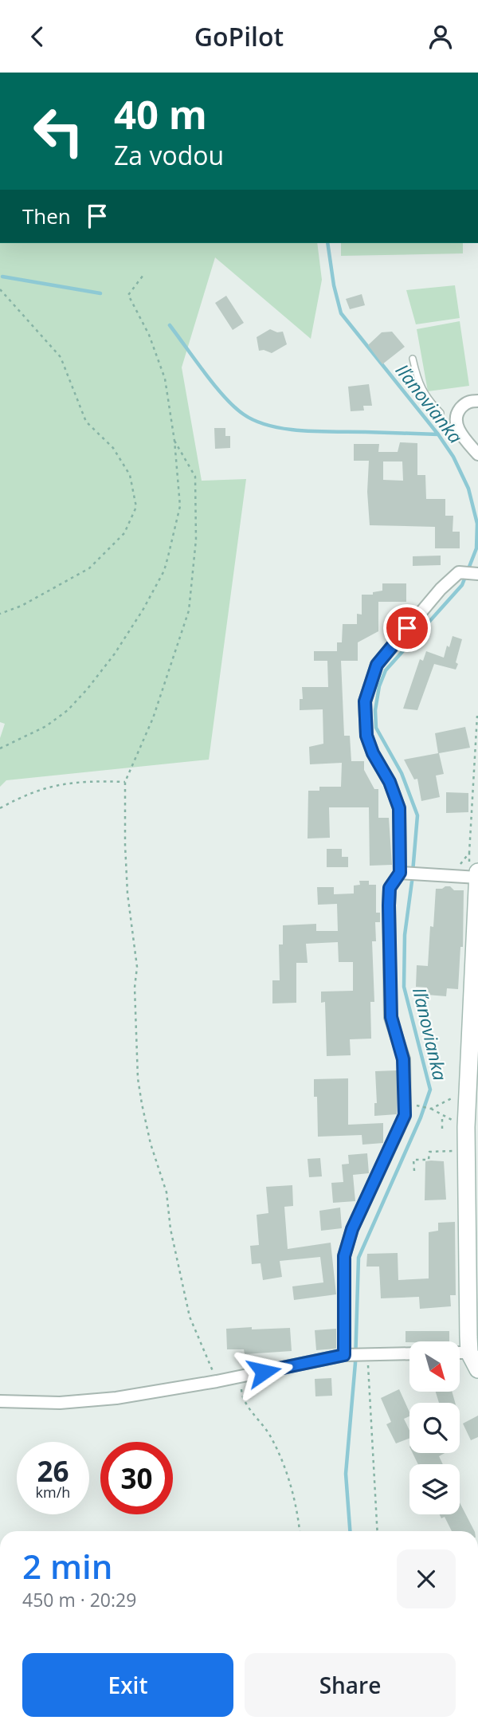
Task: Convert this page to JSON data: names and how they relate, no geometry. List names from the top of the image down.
{
  "water": ["Iľanovianka"],
  "north": "bottom right",
  "page": {
    "header": "GoPilot",
    "turn": ["40 m", "Za vodou"],
    "then": "Then",
    "speed": "26 km/h",
    "limit": "30",
    "heading": ["2 min", "450 m · 20:29"],
    "buttons": ["Exit", "Share"]
  }
}
